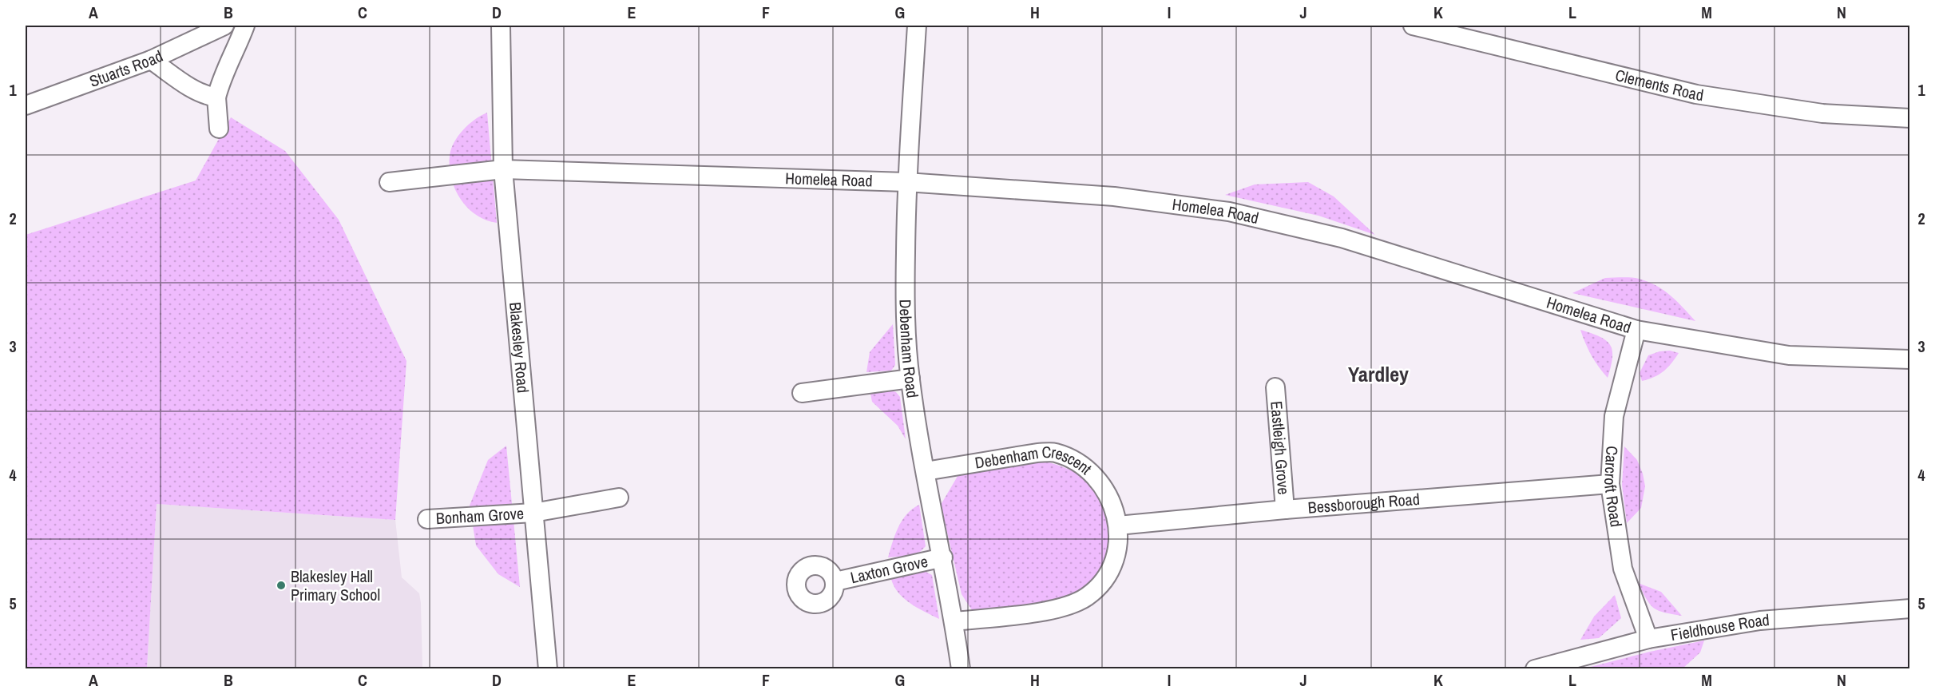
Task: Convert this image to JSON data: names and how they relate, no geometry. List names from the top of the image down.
{
  "streets": {
    "street": [
      "Stuarts Road",
      "Clements Road",
      "Homelea Road",
      "Blakesley Road",
      "Debenham Road",
      "Eastleigh Grove",
      "Debenham Crescent",
      "Carcroft Road",
      "Bessborough Road",
      "Bonham Grove",
      "Laxton Grove",
      "Fieldhouse Road"
    ]
  },
  "crossings": [
    ["Homelea Road", "Blakesley Road"],
    ["Homelea Road", "Debenham Road"],
    ["Homelea Road", "Carcroft Road"],
    ["Blakesley Road", "Bonham Grove"],
    ["Debenham Road", "Debenham Crescent"],
    ["Debenham Road", "Laxton Grove"],
    ["Eastleigh Grove", "Bessborough Road"],
    ["Debenham Crescent", "Bessborough Road"],
    ["Carcroft Road", "Bessborough Road"],
    ["Carcroft Road", "Fieldhouse Road"]
  ],
  "districts": ["Yardley"],
  "places": ["Blakesley Hall Primary School"],
  "grid": {
    "columns": [
      "A",
      "B",
      "C",
      "D",
      "E",
      "F",
      "G",
      "H",
      "I",
      "J",
      "K",
      "L",
      "M",
      "N"
    ],
    "rows": [
      "1",
      "2",
      "3",
      "4",
      "5"
    ]
  }
}
